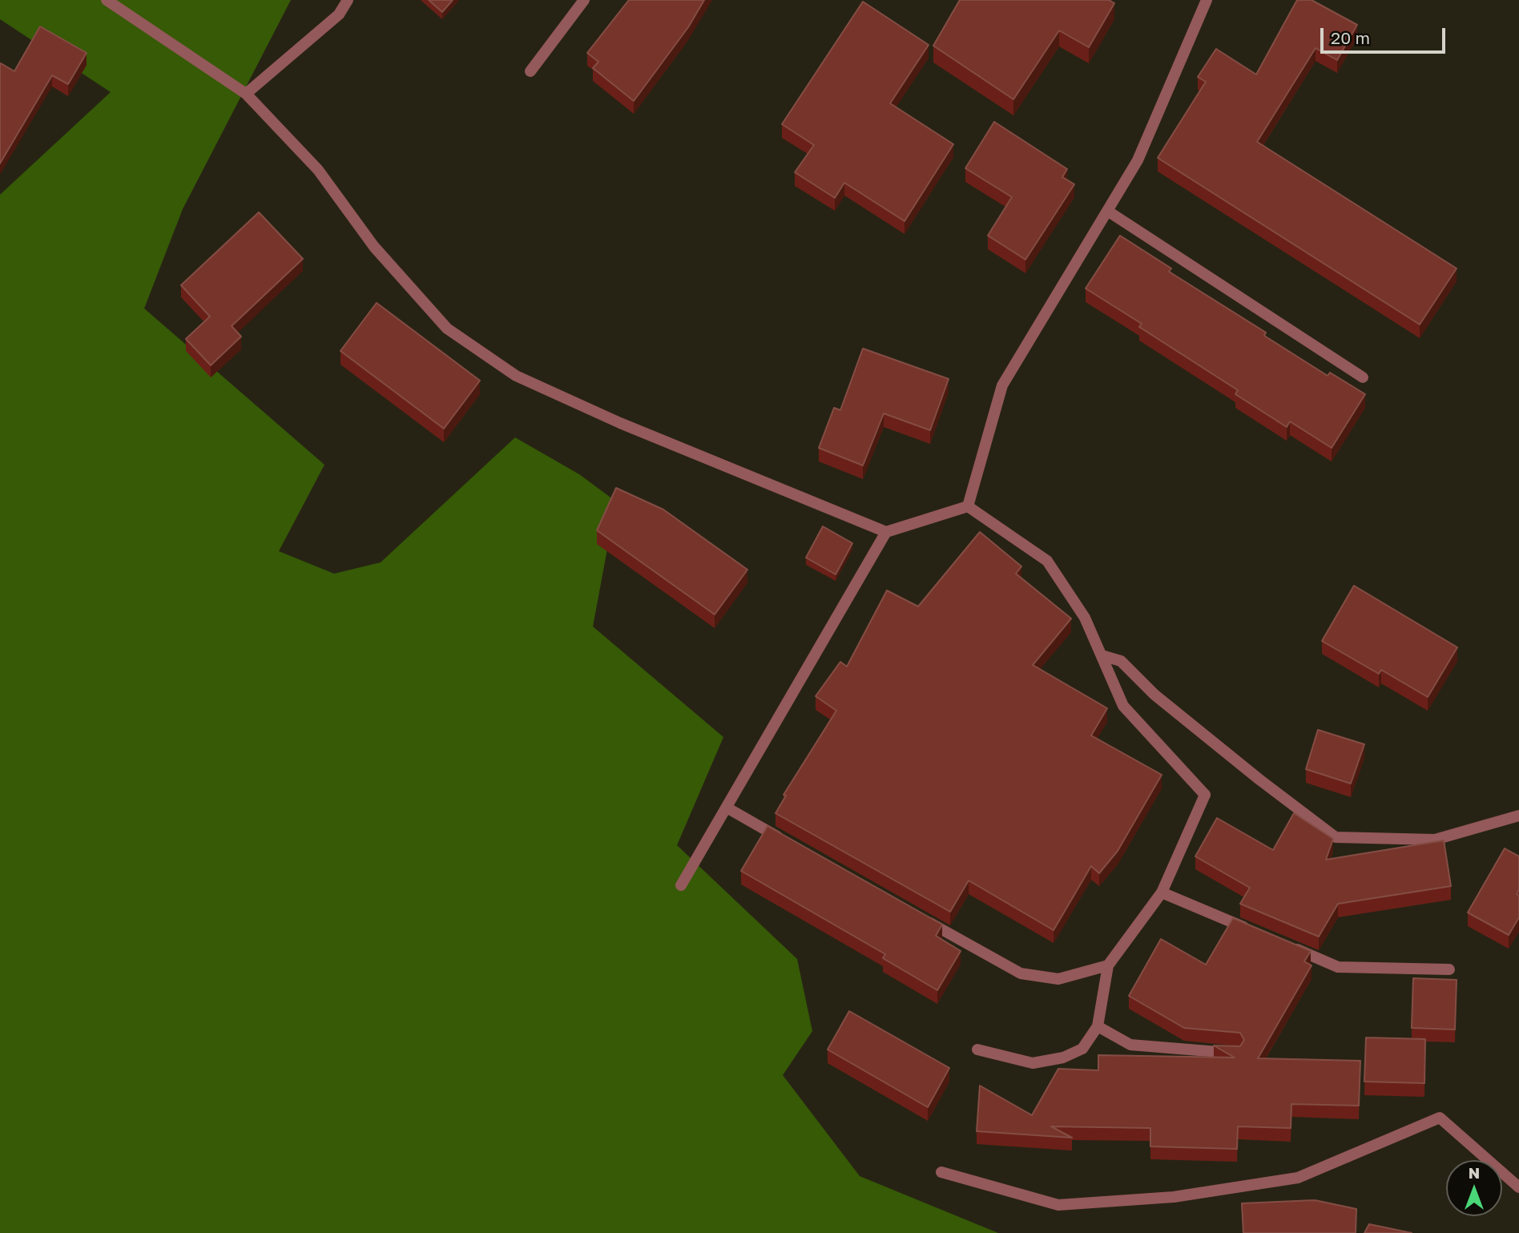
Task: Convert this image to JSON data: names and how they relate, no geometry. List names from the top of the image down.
{
  "scale_bar": "20 m",
  "north": "top"
}
